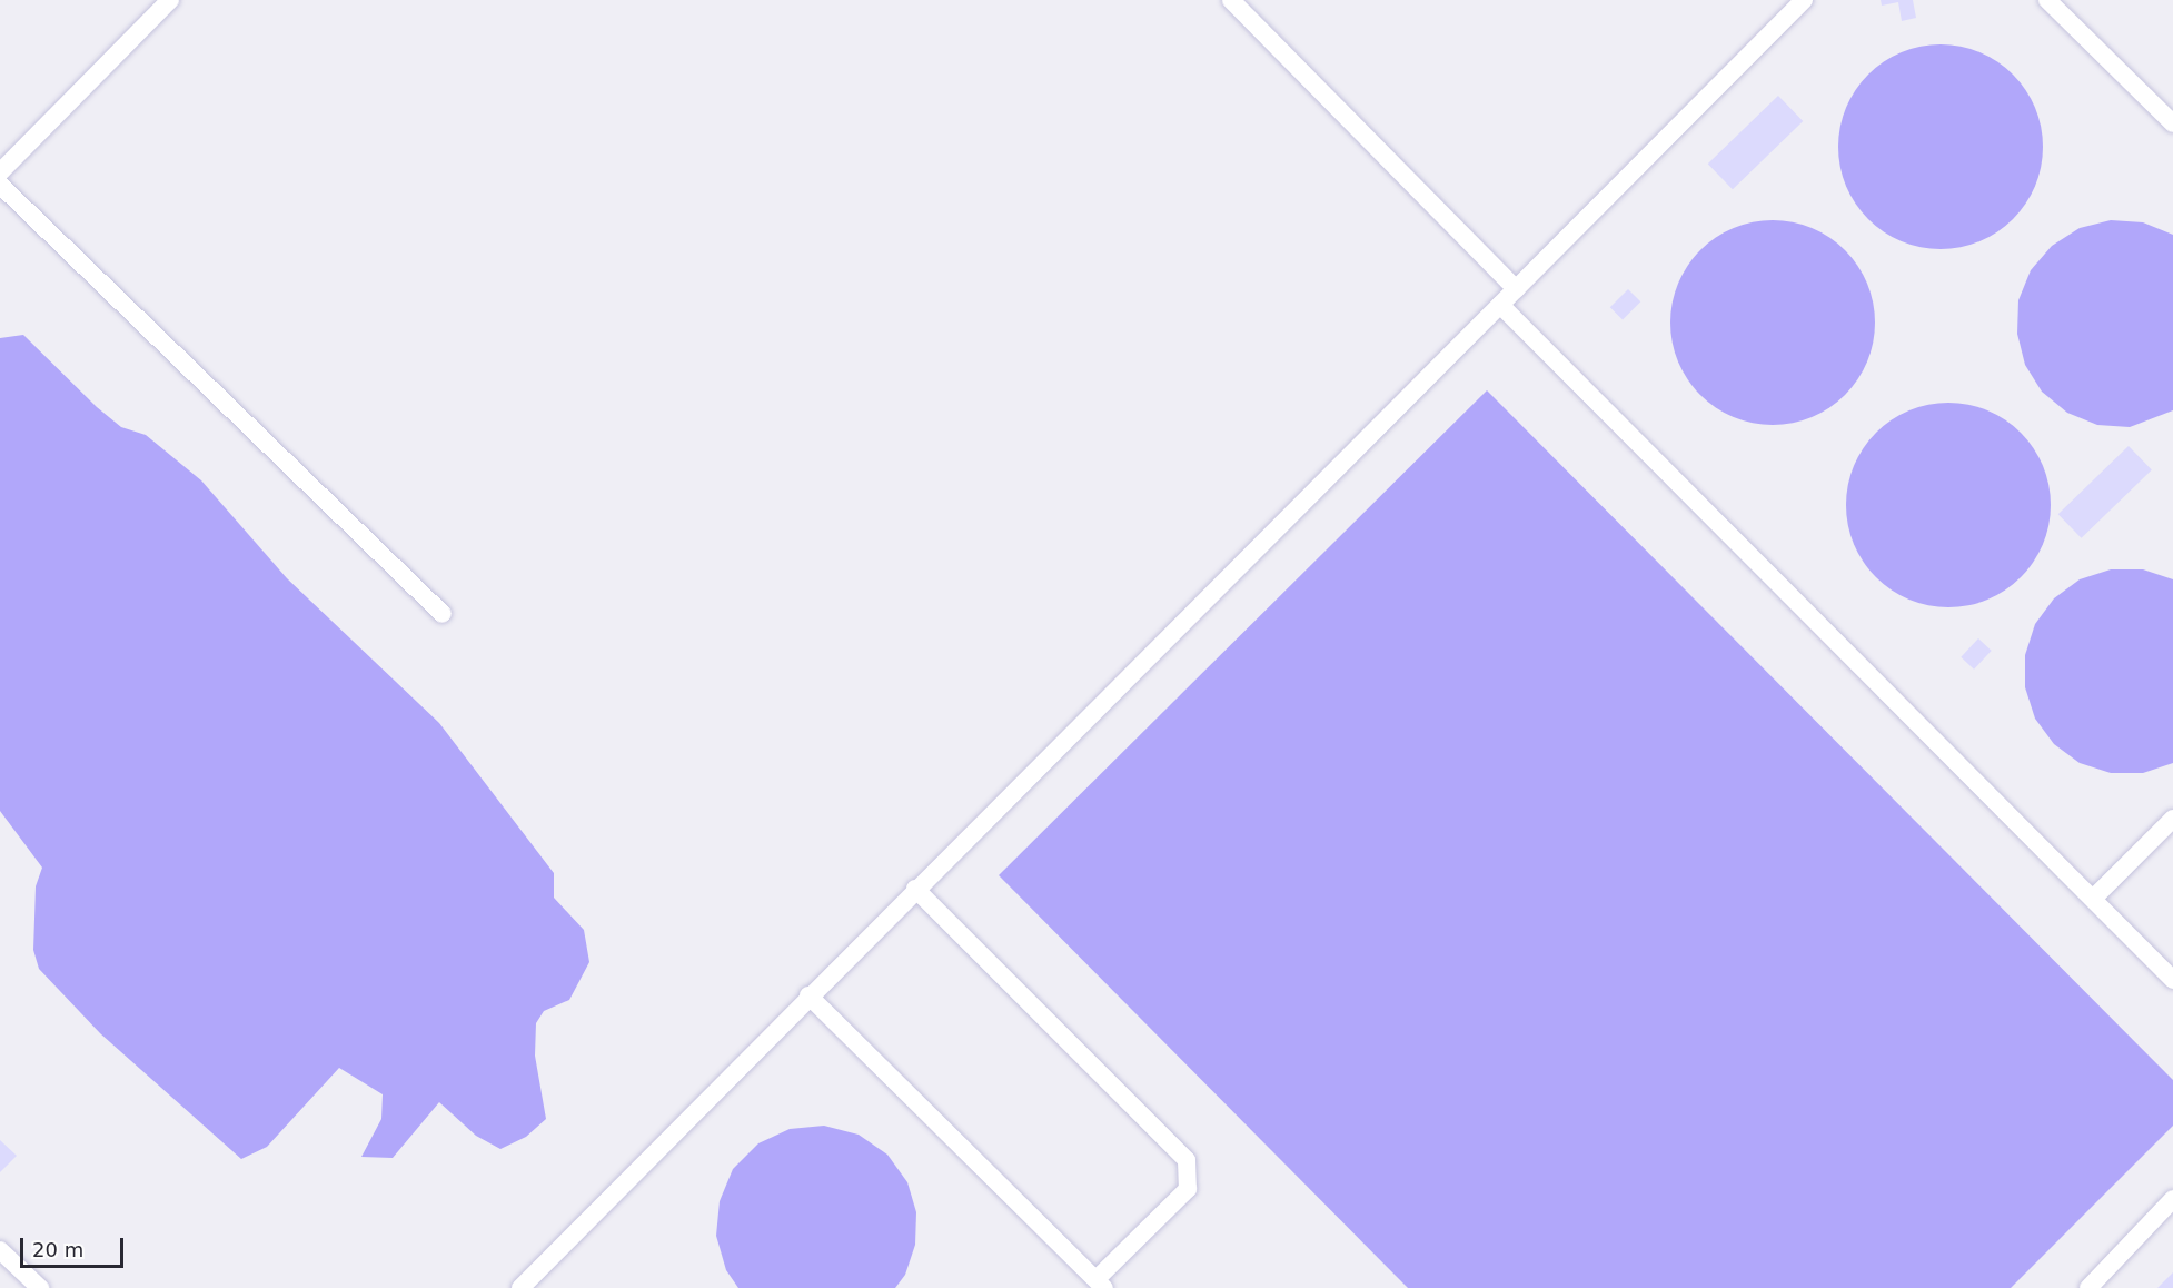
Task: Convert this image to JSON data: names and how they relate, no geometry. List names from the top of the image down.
{
  "scale_bar": "20 m"
}
